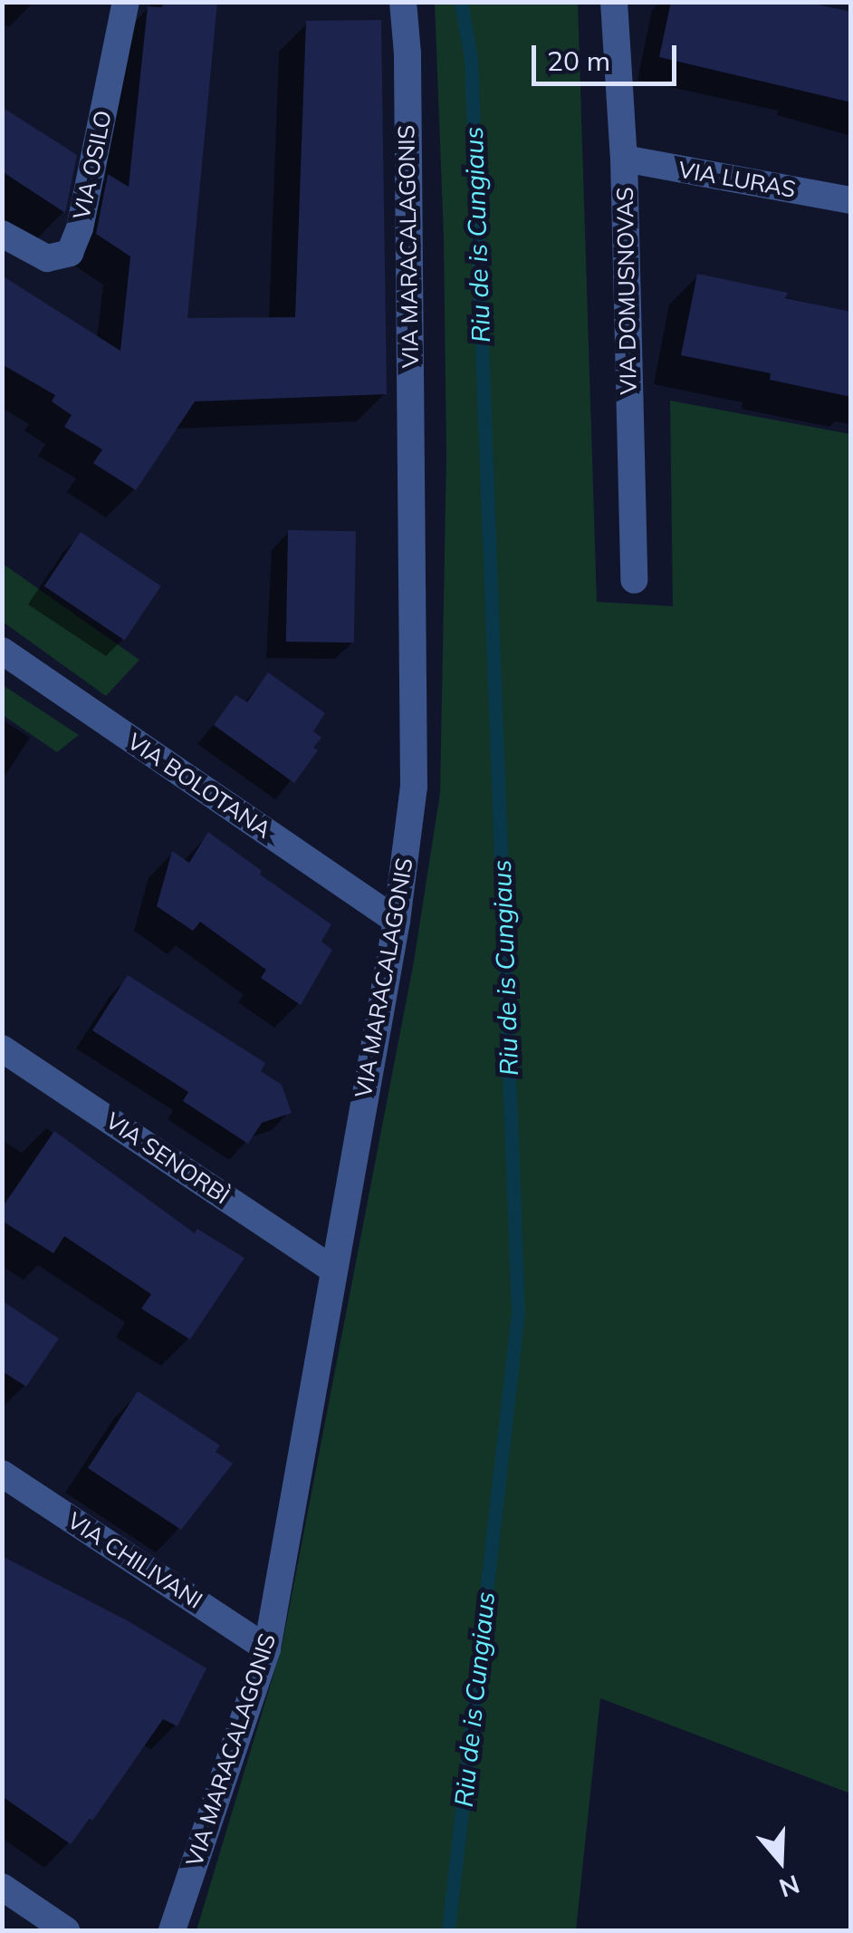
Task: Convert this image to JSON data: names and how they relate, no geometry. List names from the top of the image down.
{
  "streets": {
    "street": [
      "VIA OSILO",
      "VIA LURAS",
      "VIA MARACALAGONIS",
      "VIA DOMUSNOVAS",
      "VIA BOLOTANA",
      "VIA SENORBÌ",
      "VIA CHILIVANI"
    ]
  },
  "crossings": [
    ["VIA LURAS", "VIA DOMUSNOVAS"],
    ["VIA MARACALAGONIS", "VIA BOLOTANA"],
    ["VIA MARACALAGONIS", "VIA SENORBÌ"],
    ["VIA MARACALAGONIS", "VIA CHILIVANI"]
  ],
  "water": ["Riu de is Cungiaus"],
  "scale_bar": "20 m",
  "north": "bottom"
}
